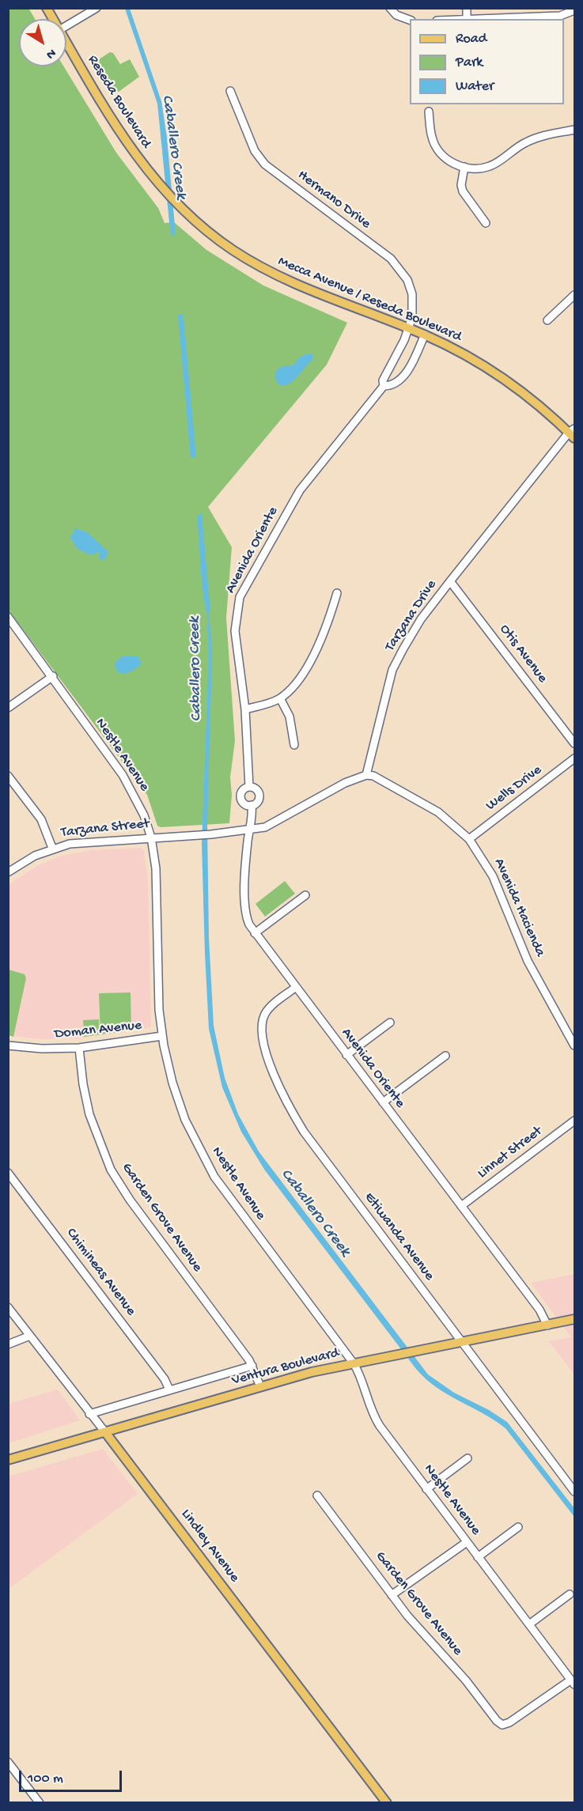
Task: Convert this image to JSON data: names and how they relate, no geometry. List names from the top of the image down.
{
  "streets": {
    "main road": [
      "Reseda Boulevard",
      "Mecca Avenue / Reseda Boulevard",
      "Ventura Boulevard",
      "Lindley Avenue"
    ],
    "street": [
      "Hermano Drive",
      "Avenida Oriente",
      "Tarzana Drive",
      "Otis Avenue",
      "Nestle Avenue",
      "Wells Drive",
      "Tarzana Street",
      "Avenida Hacienda",
      "Doman Avenue",
      "Linnet Street",
      "Garden Grove Avenue",
      "Etiwanda Avenue",
      "Chimineas Avenue"
    ]
  },
  "crossings": [
    ["Reseda Boulevard", "Mecca Avenue / Reseda Boulevard"],
    ["Hermano Drive", "Mecca Avenue / Reseda Boulevard"],
    ["Hermano Drive", "Avenida Oriente"],
    ["Mecca Avenue / Reseda Boulevard", "Avenida Oriente"],
    ["Mecca Avenue / Reseda Boulevard", "Tarzana Drive"],
    ["Avenida Oriente", "Tarzana Street"],
    ["Avenida Oriente", "Linnet Street"],
    ["Avenida Oriente", "Etiwanda Avenue"],
    ["Avenida Oriente", "Ventura Boulevard"],
    ["Tarzana Drive", "Otis Avenue"],
    ["Tarzana Drive", "Avenida Hacienda"],
    ["Nestle Avenue", "Tarzana Street"],
    ["Nestle Avenue", "Doman Avenue"],
    ["Nestle Avenue", "Garden Grove Avenue"],
    ["Nestle Avenue", "Ventura Boulevard"],
    ["Wells Drive", "Avenida Hacienda"],
    ["Doman Avenue", "Garden Grove Avenue"],
    ["Garden Grove Avenue", "Ventura Boulevard"],
    ["Etiwanda Avenue", "Ventura Boulevard"],
    ["Chimineas Avenue", "Ventura Boulevard"],
    ["Ventura Boulevard", "Lindley Avenue"]
  ],
  "water": ["Caballero Creek"],
  "legend": ["Road", "Park", "Water"],
  "scale_bar": "100 m",
  "north": "bottom right"
}
